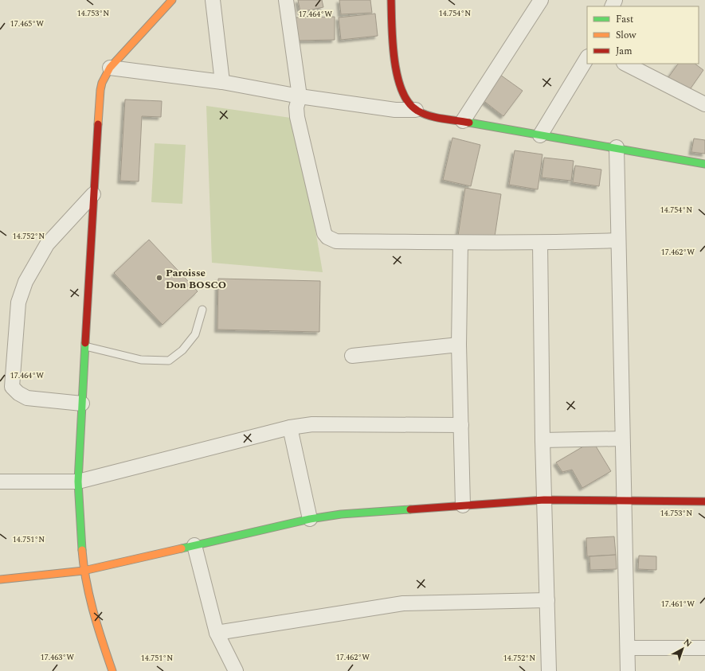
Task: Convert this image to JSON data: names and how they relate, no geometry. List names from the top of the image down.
{
  "places": ["Paroisse Don BOSCO"],
  "legend": ["Fast", "Slow", "Jam"],
  "north": "top right",
  "coordinates": [
    "14.753°N",
    "14.754°N",
    "17.464°W",
    "17.465°W",
    "14.752°N",
    "17.462°W",
    "14.751°N",
    "17.461°W",
    "17.463°W"
  ]
}
